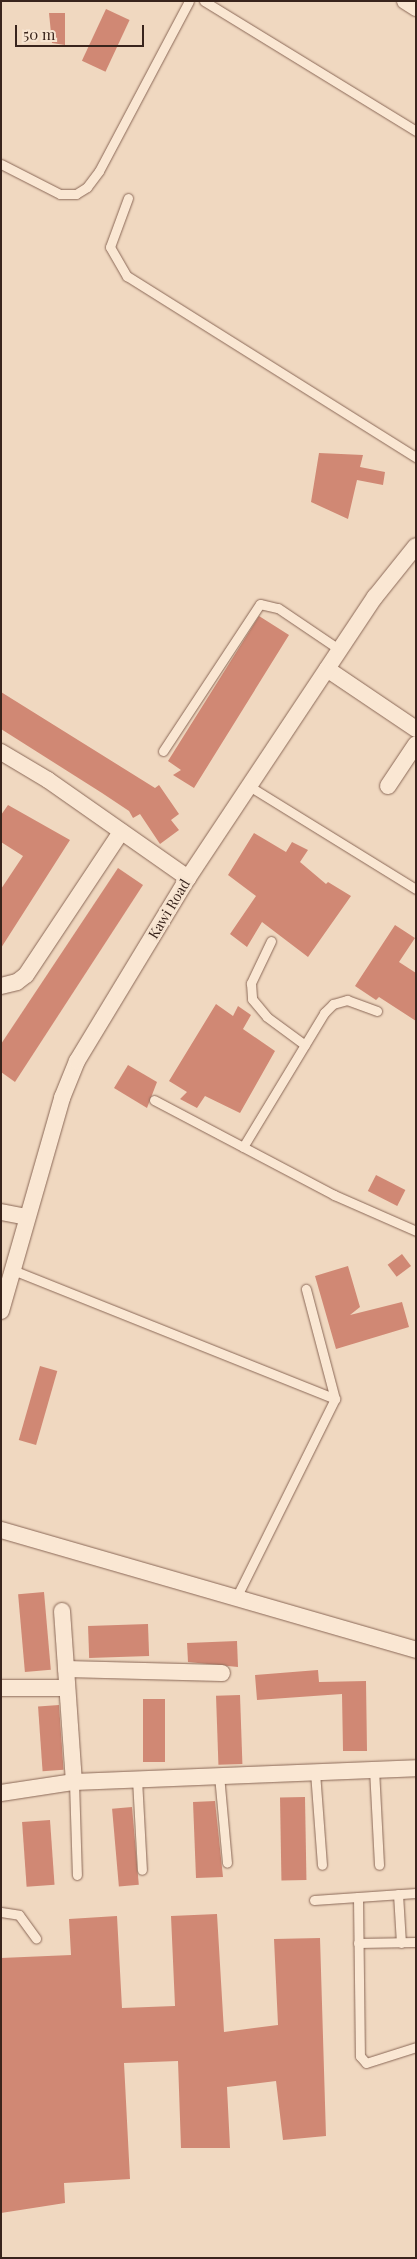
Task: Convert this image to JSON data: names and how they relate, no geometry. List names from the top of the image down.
{
  "streets": {
    "street": ["Kawi Road"]
  },
  "scale_bar": "50 m"
}
